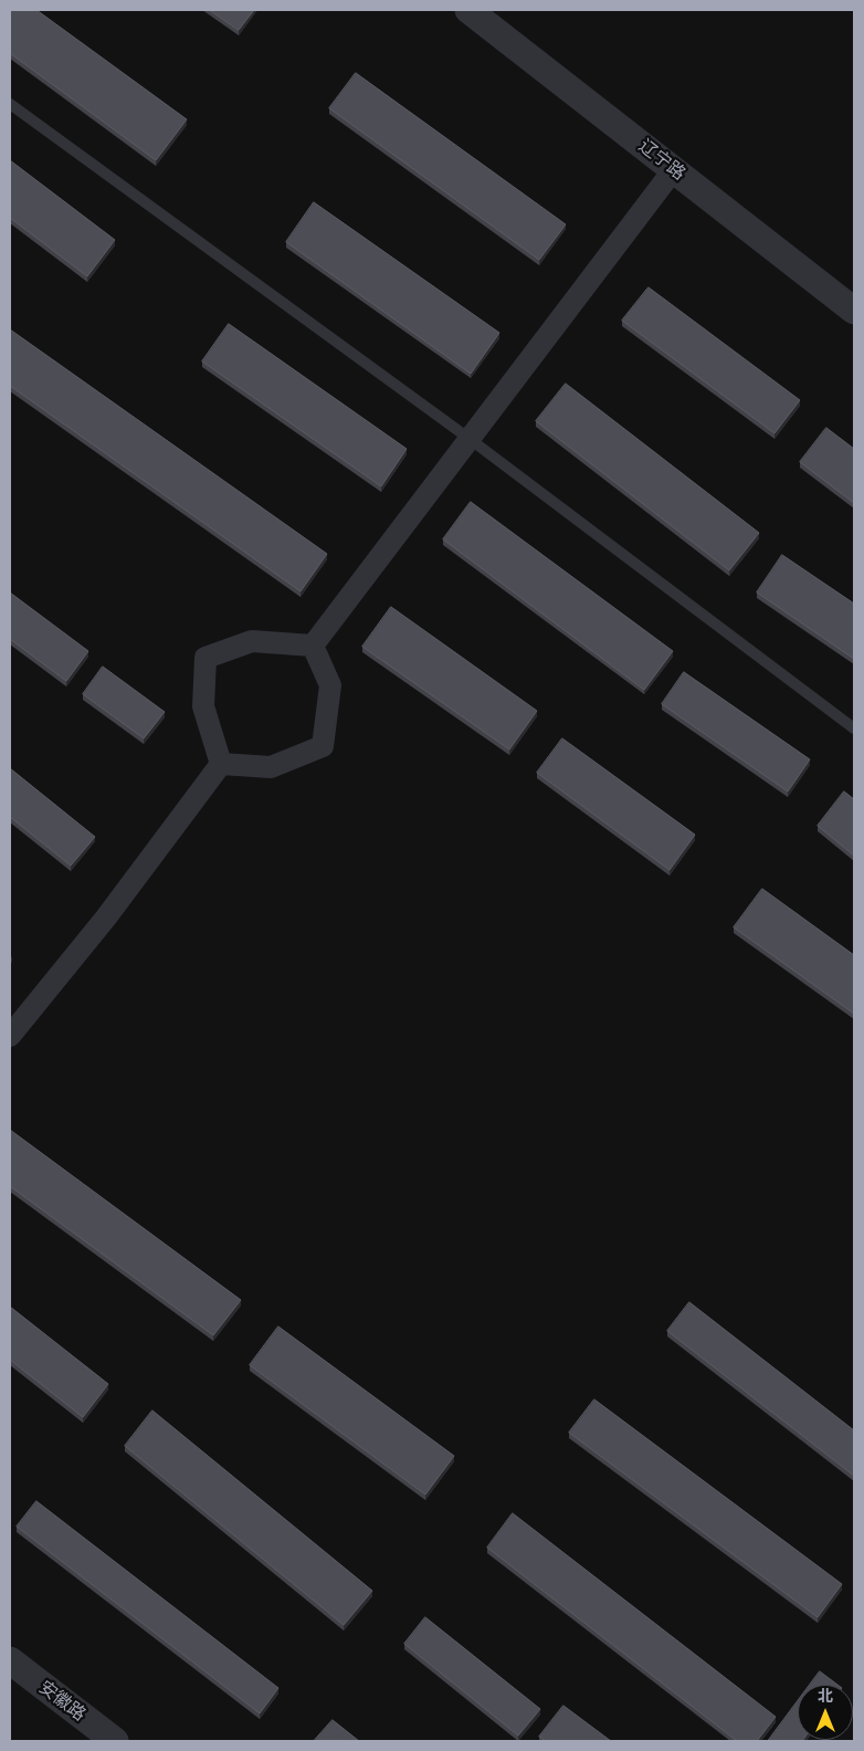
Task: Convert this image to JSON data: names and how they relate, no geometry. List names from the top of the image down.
{
  "streets": {
    "street": ["辽宁路", "安徽路"]
  },
  "north": "top"
}
